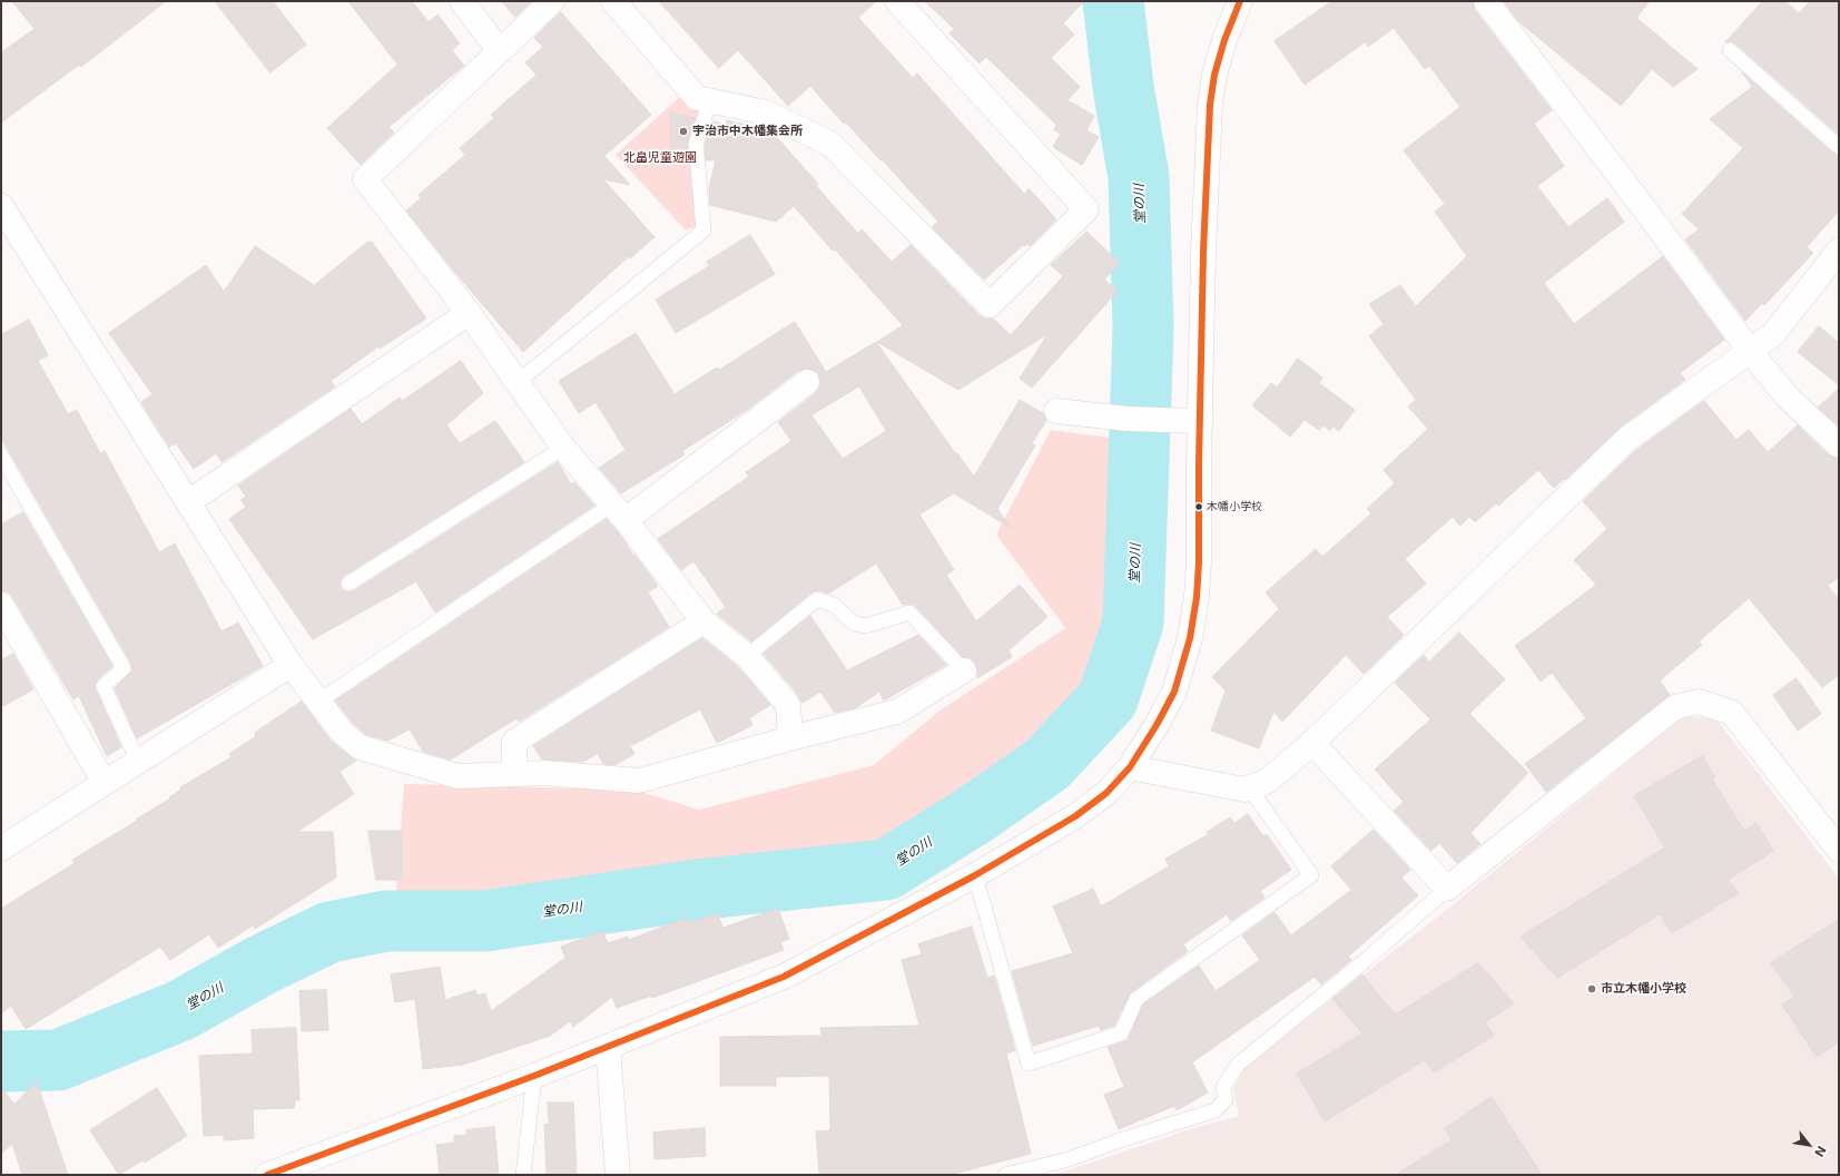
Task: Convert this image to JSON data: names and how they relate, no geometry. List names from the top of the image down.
{
  "water": ["堂の川"],
  "parks": ["北畠児童遊園"],
  "places": ["宇治市中木幡集会所", "木幡小学校", "市立木幡小学校"],
  "north": "bottom right"
}
